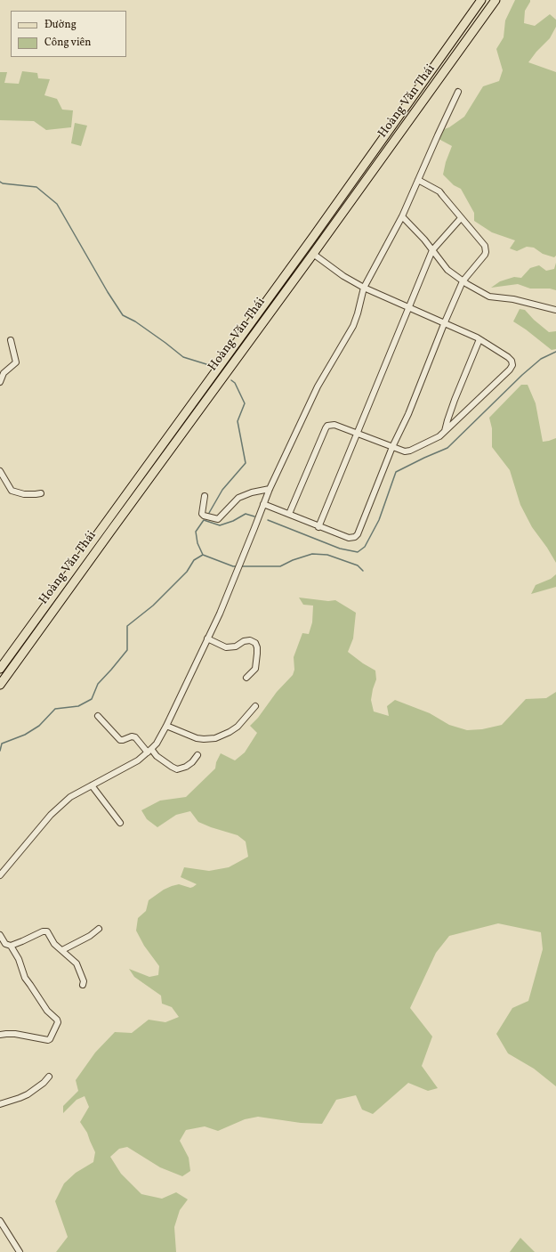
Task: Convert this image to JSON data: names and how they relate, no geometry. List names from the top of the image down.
{
  "streets": {
    "main road": ["Hoàng Văn Thái"]
  },
  "legend": ["Đường", "Công viên"]
}
